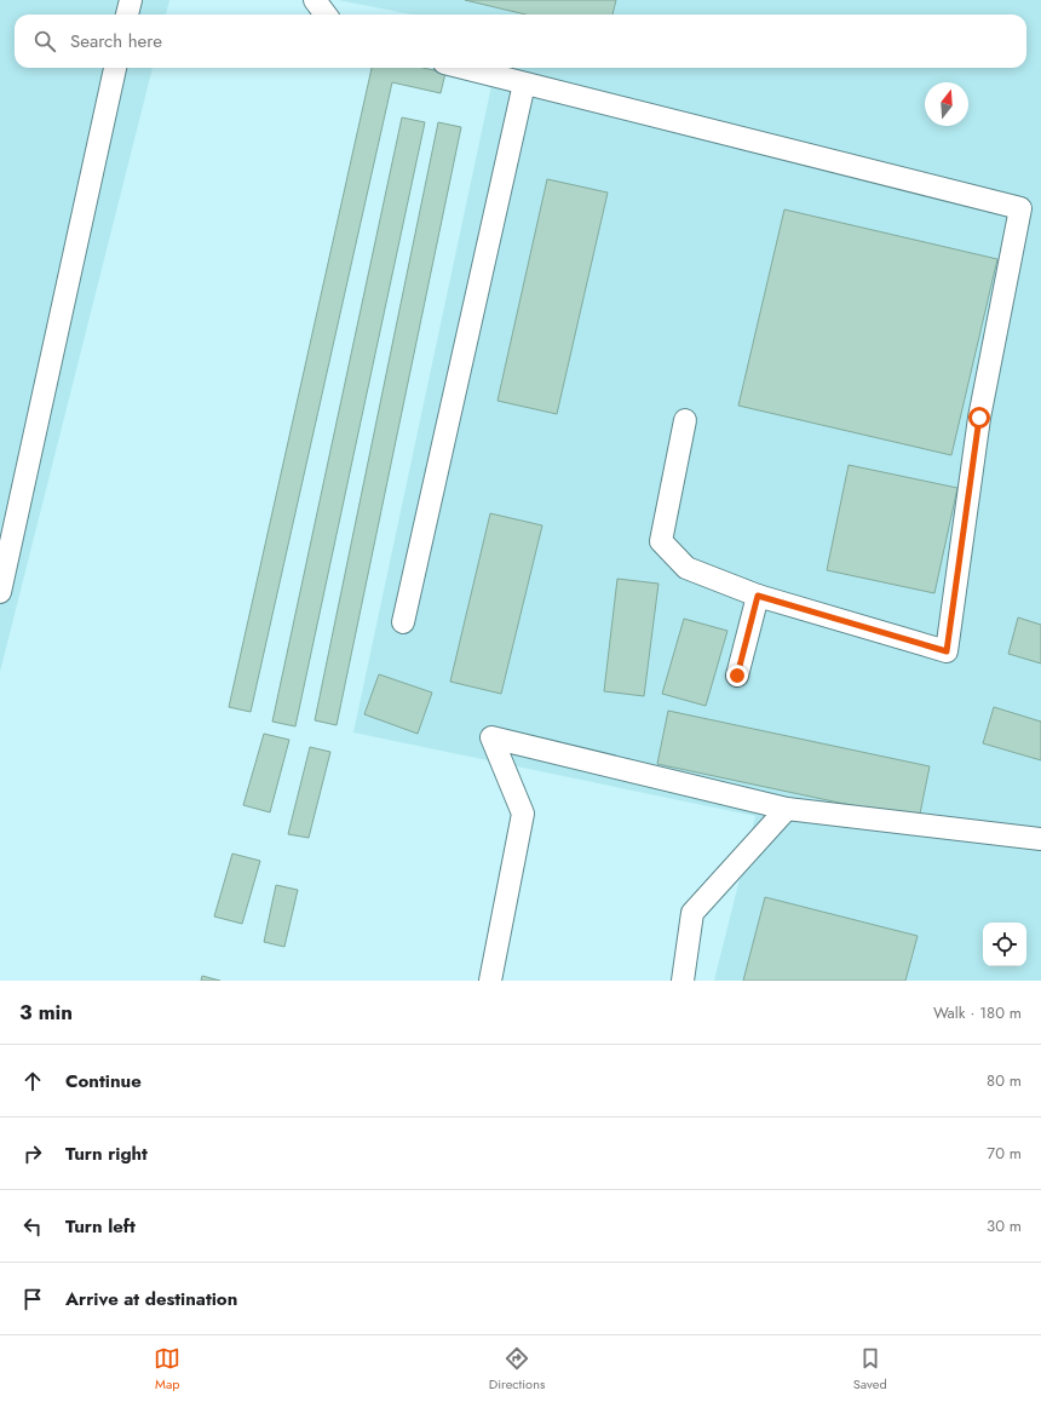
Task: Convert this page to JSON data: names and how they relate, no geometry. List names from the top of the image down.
{
  "north": "top",
  "page": {
    "search": "Search here",
    "heading": ["3 min", "Walk · 180 m"],
    "list": [
      ["Continue", "80 m"],
      ["Turn right", "70 m"],
      ["Turn left", "30 m"],
      "Arrive at destination"
    ],
    "nav": ["Map", "Directions", "Saved"]
  }
}
